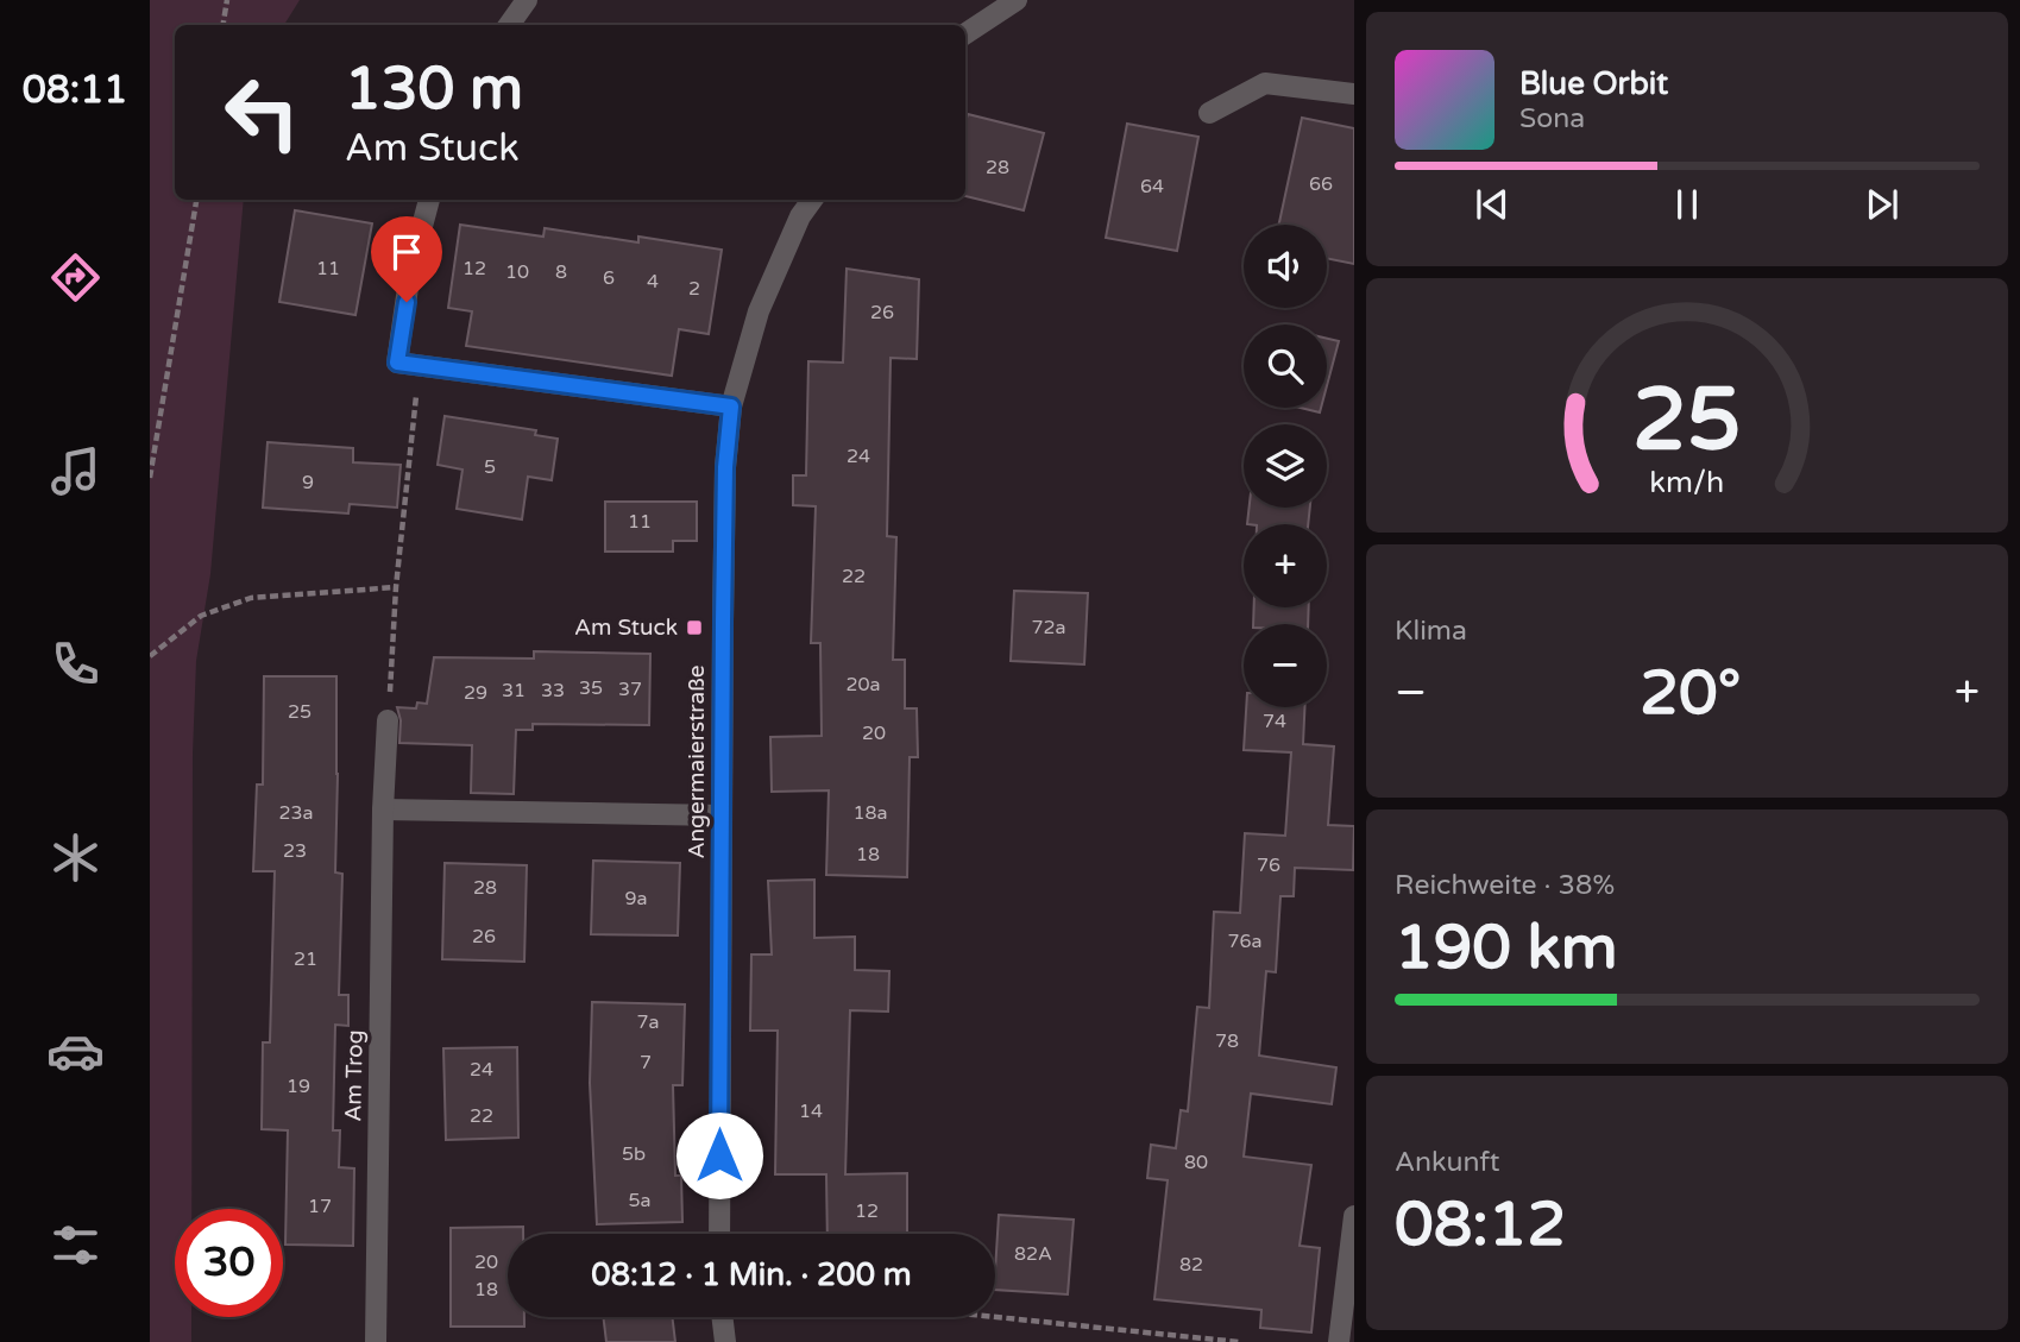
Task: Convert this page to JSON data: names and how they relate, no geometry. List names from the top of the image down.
{
  "streets": {
    "street": ["Angermaierstraße", "Am Trog"]
  },
  "places": {
    "transit": ["Am Stuck"]
  },
  "house_numbers": [
    "28",
    "66",
    "64",
    "11",
    "12",
    "10",
    "8",
    "6",
    "4",
    "2",
    "26",
    "24",
    "5",
    "9",
    "11",
    "22",
    "72a",
    "20a",
    "35",
    "37",
    "31",
    "33",
    "29",
    "25",
    "74",
    "20",
    "23a",
    "18a",
    "23",
    "18",
    "76",
    "28",
    "9a",
    "26",
    "76a",
    "21",
    "7a",
    "78",
    "7",
    "24",
    "19",
    "14",
    "22",
    "5b",
    "80",
    "5a",
    "17",
    "12",
    "82A",
    "20",
    "82",
    "18"
  ],
  "page": {
    "tabs": "08:11",
    "turn": ["130 m", "Am Stuck"],
    "song": ["Blue Orbit", "Sona"],
    "map_buttons": ["+", "−"],
    "tile": [
      "Klima",
      ["Reichweite · 38%", "190 km"],
      ["Ankunft", "08:12"]
    ],
    "heat": ["−", "20°", "+"],
    "limit": "30",
    "trip": "08:12 · 1 Min. · 200 m",
    "gauge": ["25", "km/h"]
  }
}
